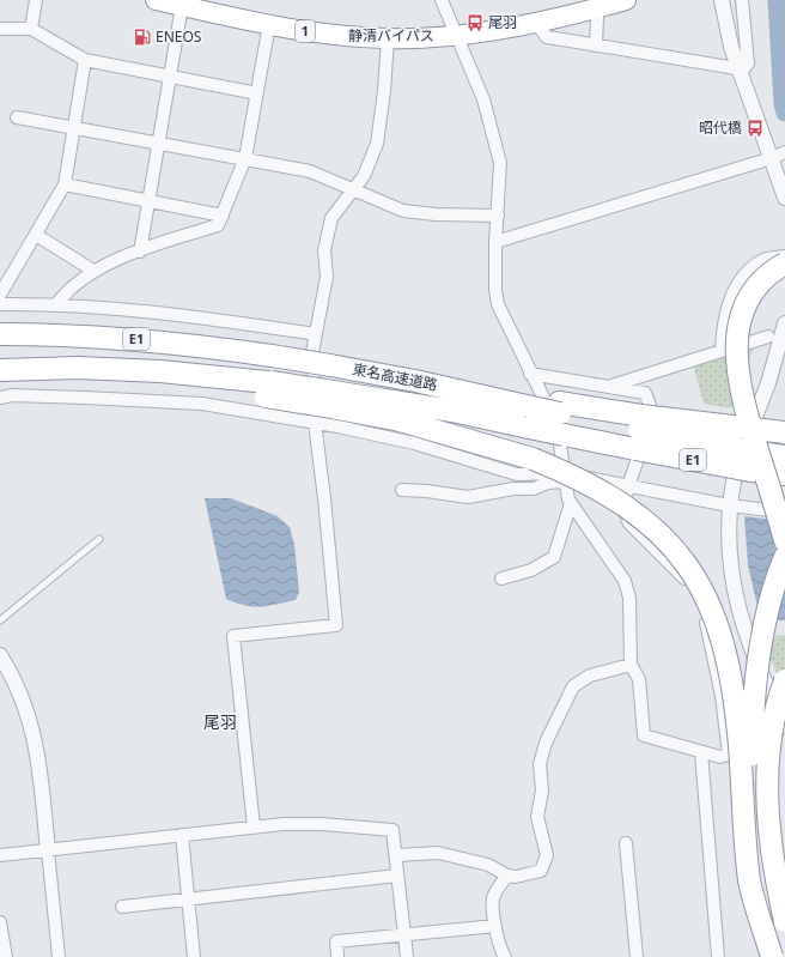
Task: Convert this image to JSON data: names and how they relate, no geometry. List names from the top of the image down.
{
  "streets": {
    "highway": [
      "1",
      "静清バイパス",
      "E1",
      "東名高速道路"
    ]
  },
  "districts": ["尾羽"],
  "places": {
    "bus stop": ["尾羽", "昭代橋"],
    "fuel station": ["ENEOS"]
  }
}
